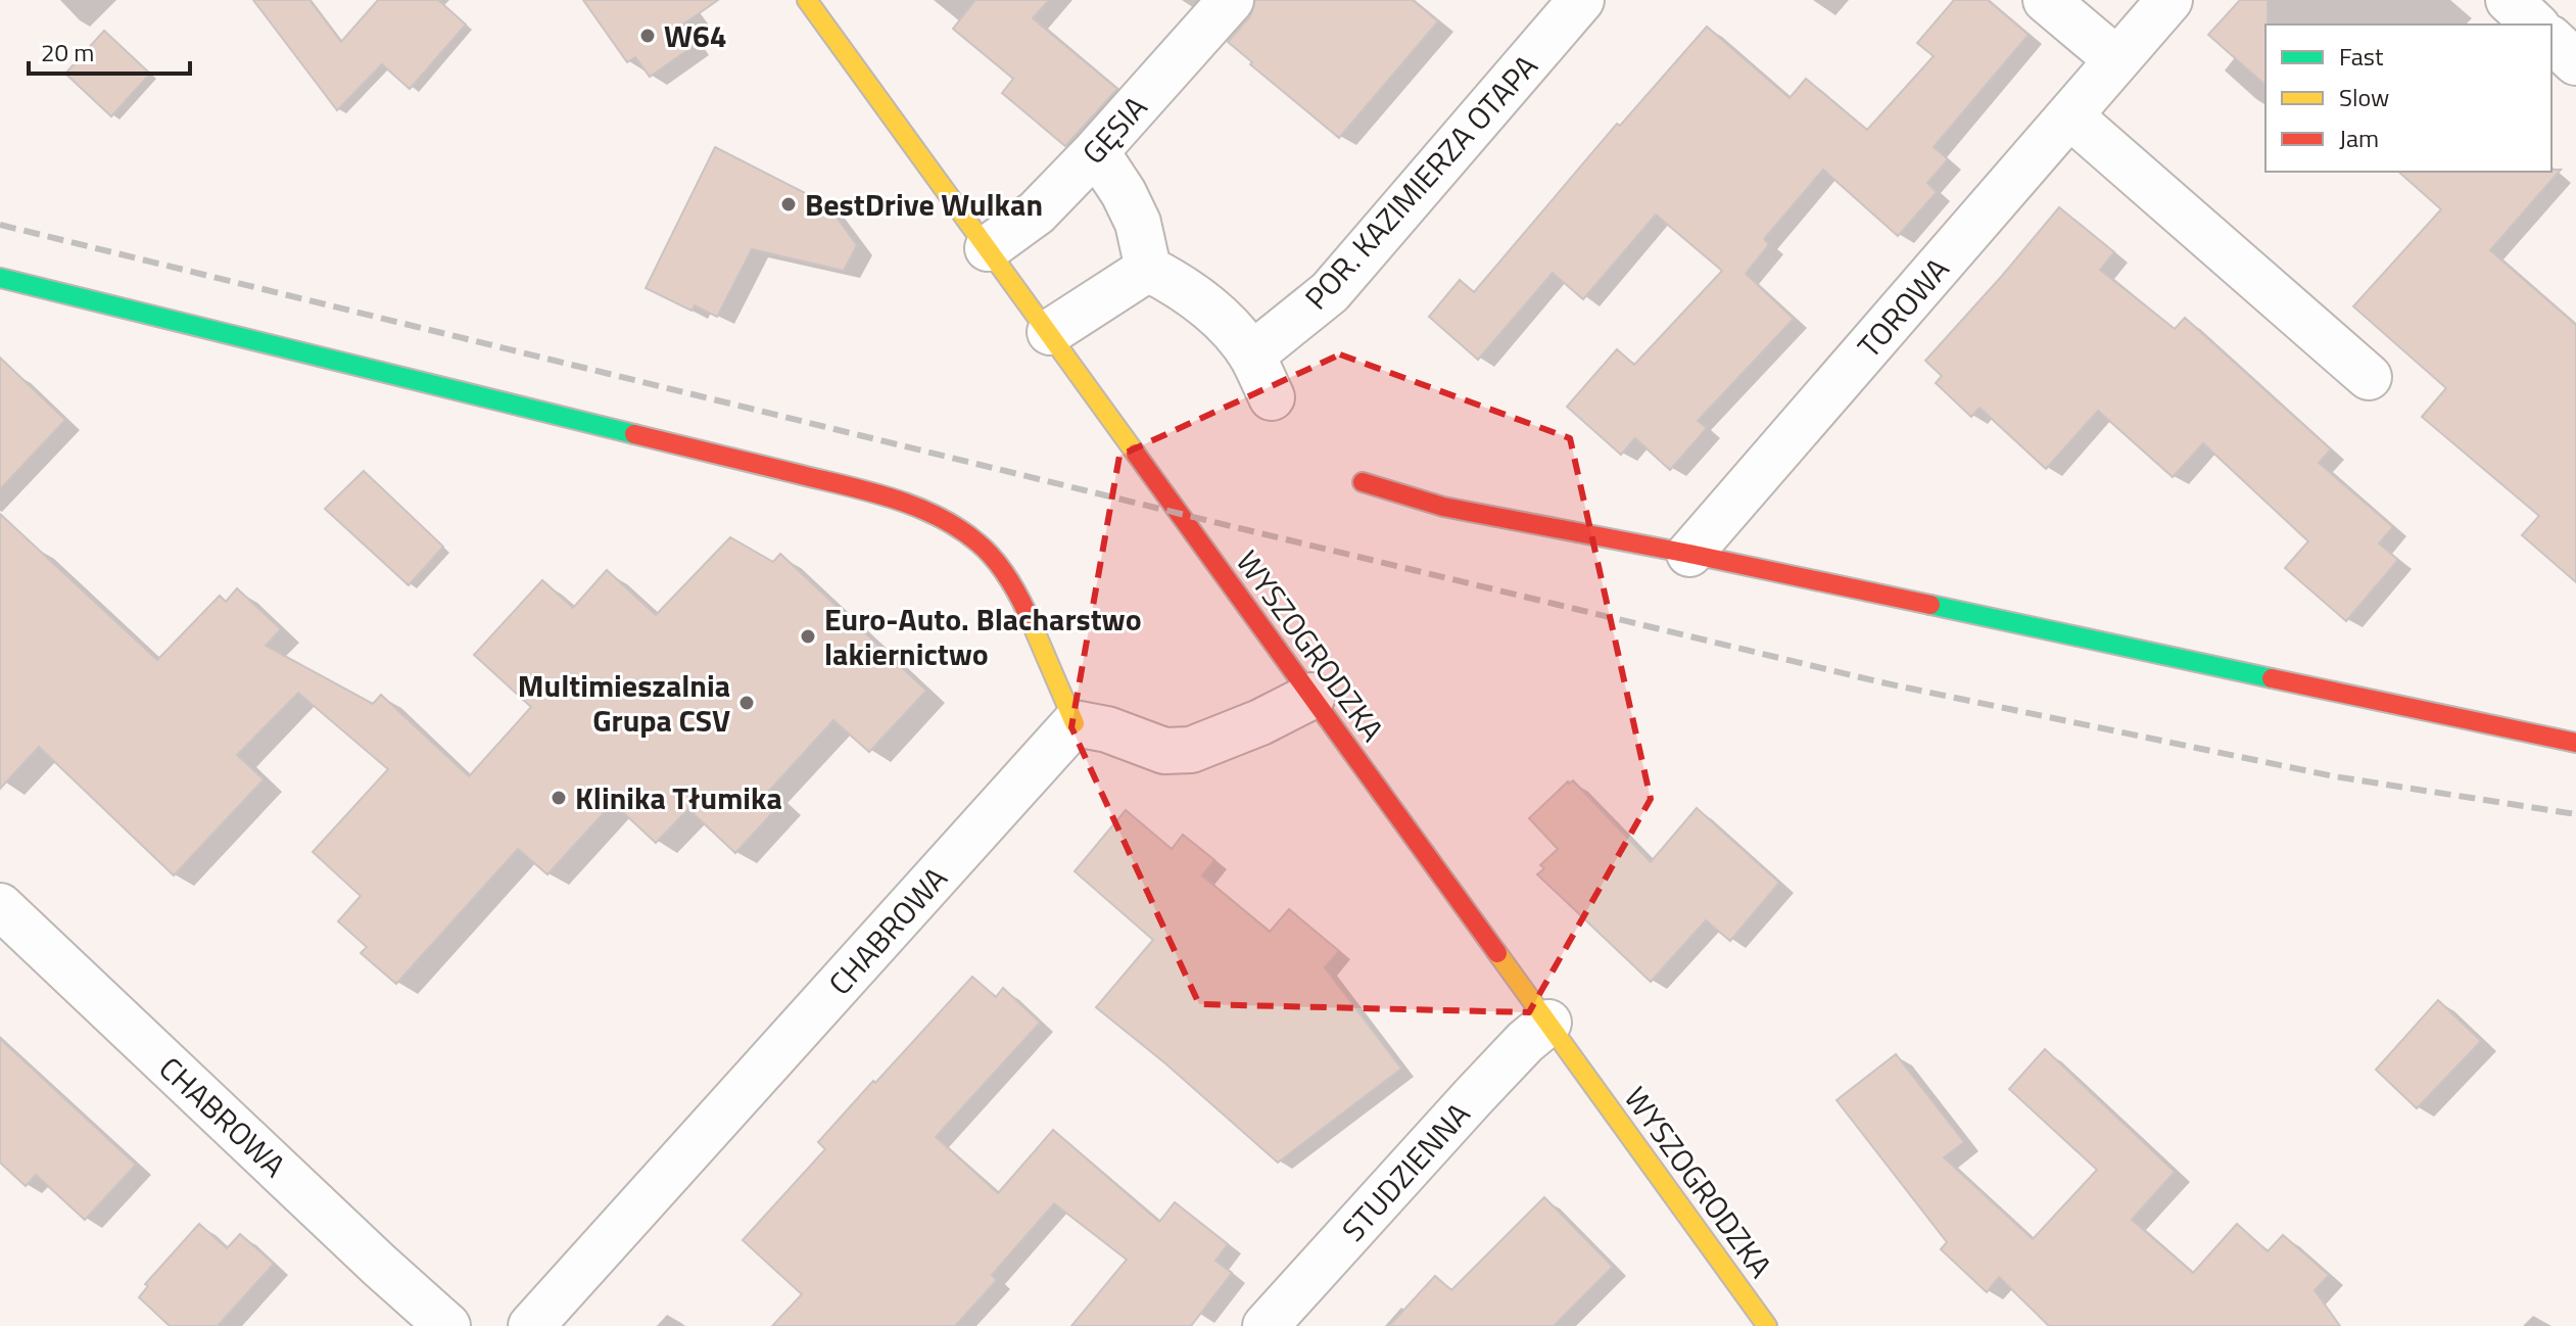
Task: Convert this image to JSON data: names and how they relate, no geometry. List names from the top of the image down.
{
  "streets": {
    "street": [
      "GĘSIA",
      "POR. KAZIMIERZA OTAPA",
      "TOROWA",
      "WYSZOGRODZKA",
      "CHABROWA",
      "STUDZIENNA"
    ]
  },
  "crossings": [
    ["GĘSIA", "WYSZOGRODZKA"],
    ["WYSZOGRODZKA", "STUDZIENNA"]
  ],
  "places": [
    "W64",
    "BestDrive Wulkan",
    "Euro-Auto. Blacharstwo lakiernictwo",
    "Multimieszalnia Grupa CSV",
    "Klinika Tłumika"
  ],
  "legend": ["Fast", "Slow", "Jam"],
  "scale_bar": "20 m"
}
